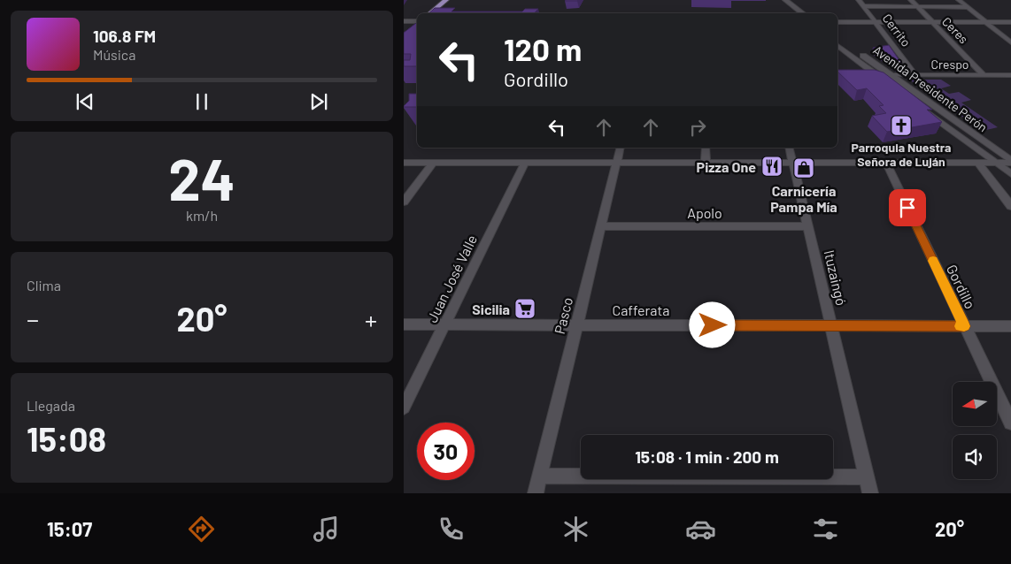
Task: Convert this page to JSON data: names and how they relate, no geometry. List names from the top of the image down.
{
  "streets": {
    "main road": ["Avenida Presidente Perón"],
    "street": [
      "Cerrito",
      "Ceres",
      "Crespo",
      "Apolo",
      "Ituzaingó",
      "Juan José Valle",
      "Gordillo",
      "Cafferata",
      "Pasco"
    ]
  },
  "crossings": [
    ["Cerrito", "Crespo"],
    ["Ceres", "Crespo"],
    ["Crespo", "Avenida Presidente Perón"],
    ["Apolo", "Ituzaingó"],
    ["Apolo", "Pasco"],
    ["Ituzaingó", "Cafferata"],
    ["Juan José Valle", "Cafferata"],
    ["Gordillo", "Cafferata"],
    ["Cafferata", "Pasco"]
  ],
  "places": {
    "church": ["Parroquia Nuestra Señora de Luján"],
    "restaurant": ["Pizza One"],
    "shop": ["Carnicería Pampa Mía"],
    "supermarket": ["Sicilia"]
  },
  "north": "left",
  "page": {
    "turn": ["120 m", "Gordillo"],
    "song": ["106.8 FM", "Música"],
    "tile": [
      ["24", "km/h"],
      "Clima",
      ["Llegada", "15:08"]
    ],
    "heat": ["−", "20°", "+"],
    "limit": "30",
    "trip": "15:08 · 1 min · 200 m",
    "tabs": ["15:07", "20°"]
  }
}
